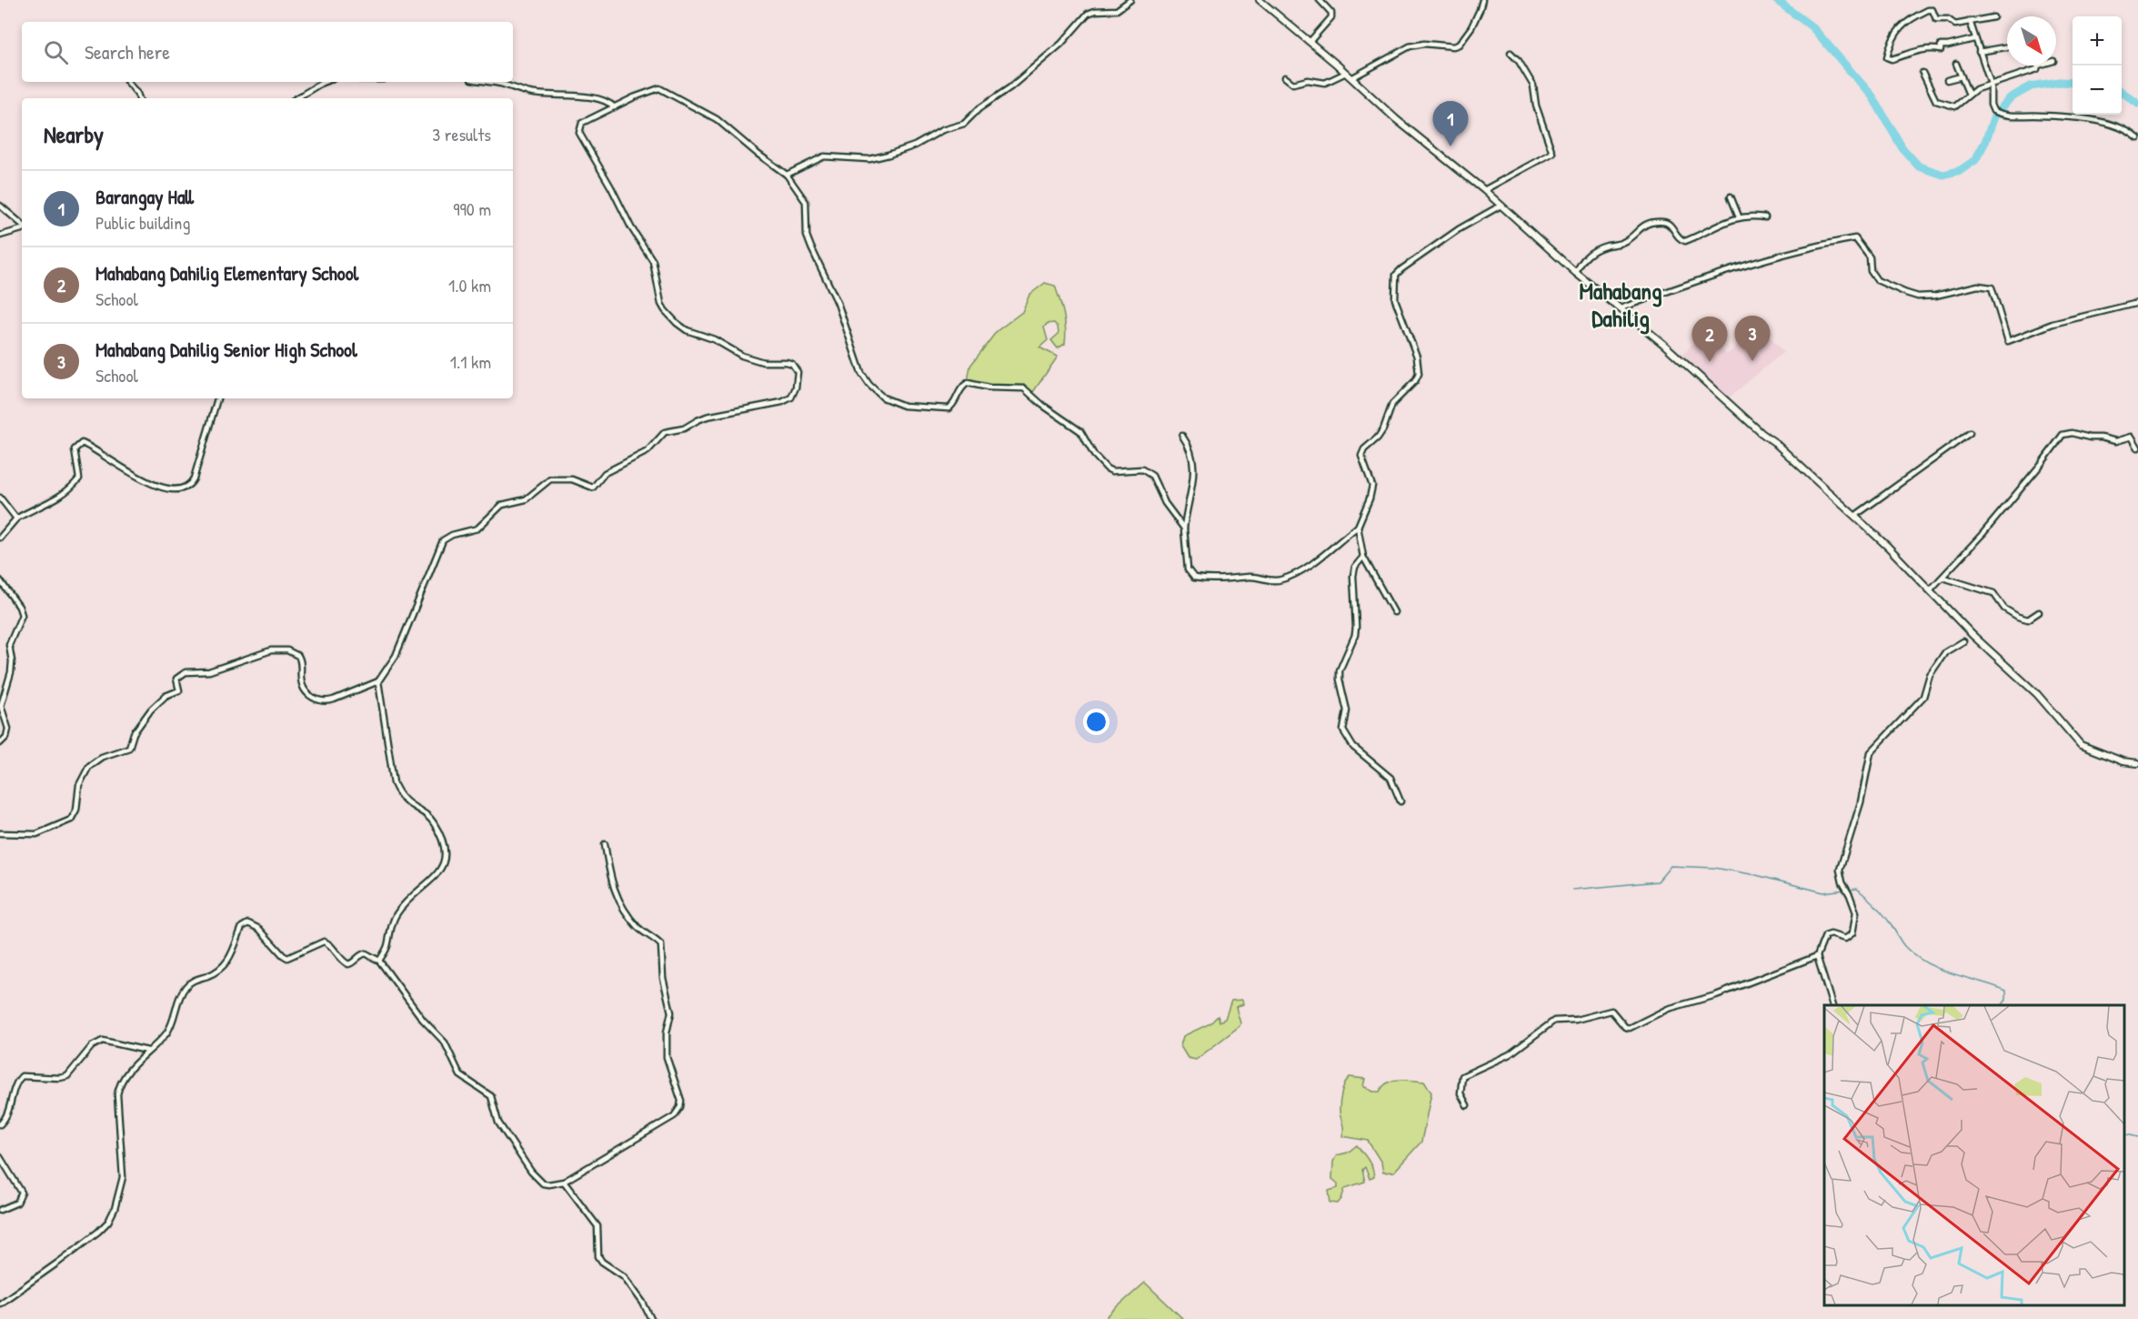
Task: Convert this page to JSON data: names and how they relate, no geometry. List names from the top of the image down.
{
  "districts": ["Mahabang Dahilig"],
  "north": "bottom right",
  "page": {
    "map_buttons": ["+", "−"],
    "search": "Search here",
    "heading": ["Nearby", "3 results"],
    "pins": ["1", "3", "2"],
    "list": [
      {
        "mark": "1",
        "name": "Barangay Hall",
        "note": "Public building",
        "value": "990 m"
      },
      {
        "mark": "2",
        "name": "Mahabang Dahilig Elementary School",
        "note": "School",
        "value": "1.0 km"
      },
      {
        "mark": "3",
        "name": "Mahabang Dahilig Senior High School",
        "note": "School",
        "value": "1.1 km"
      }
    ]
  }
}
